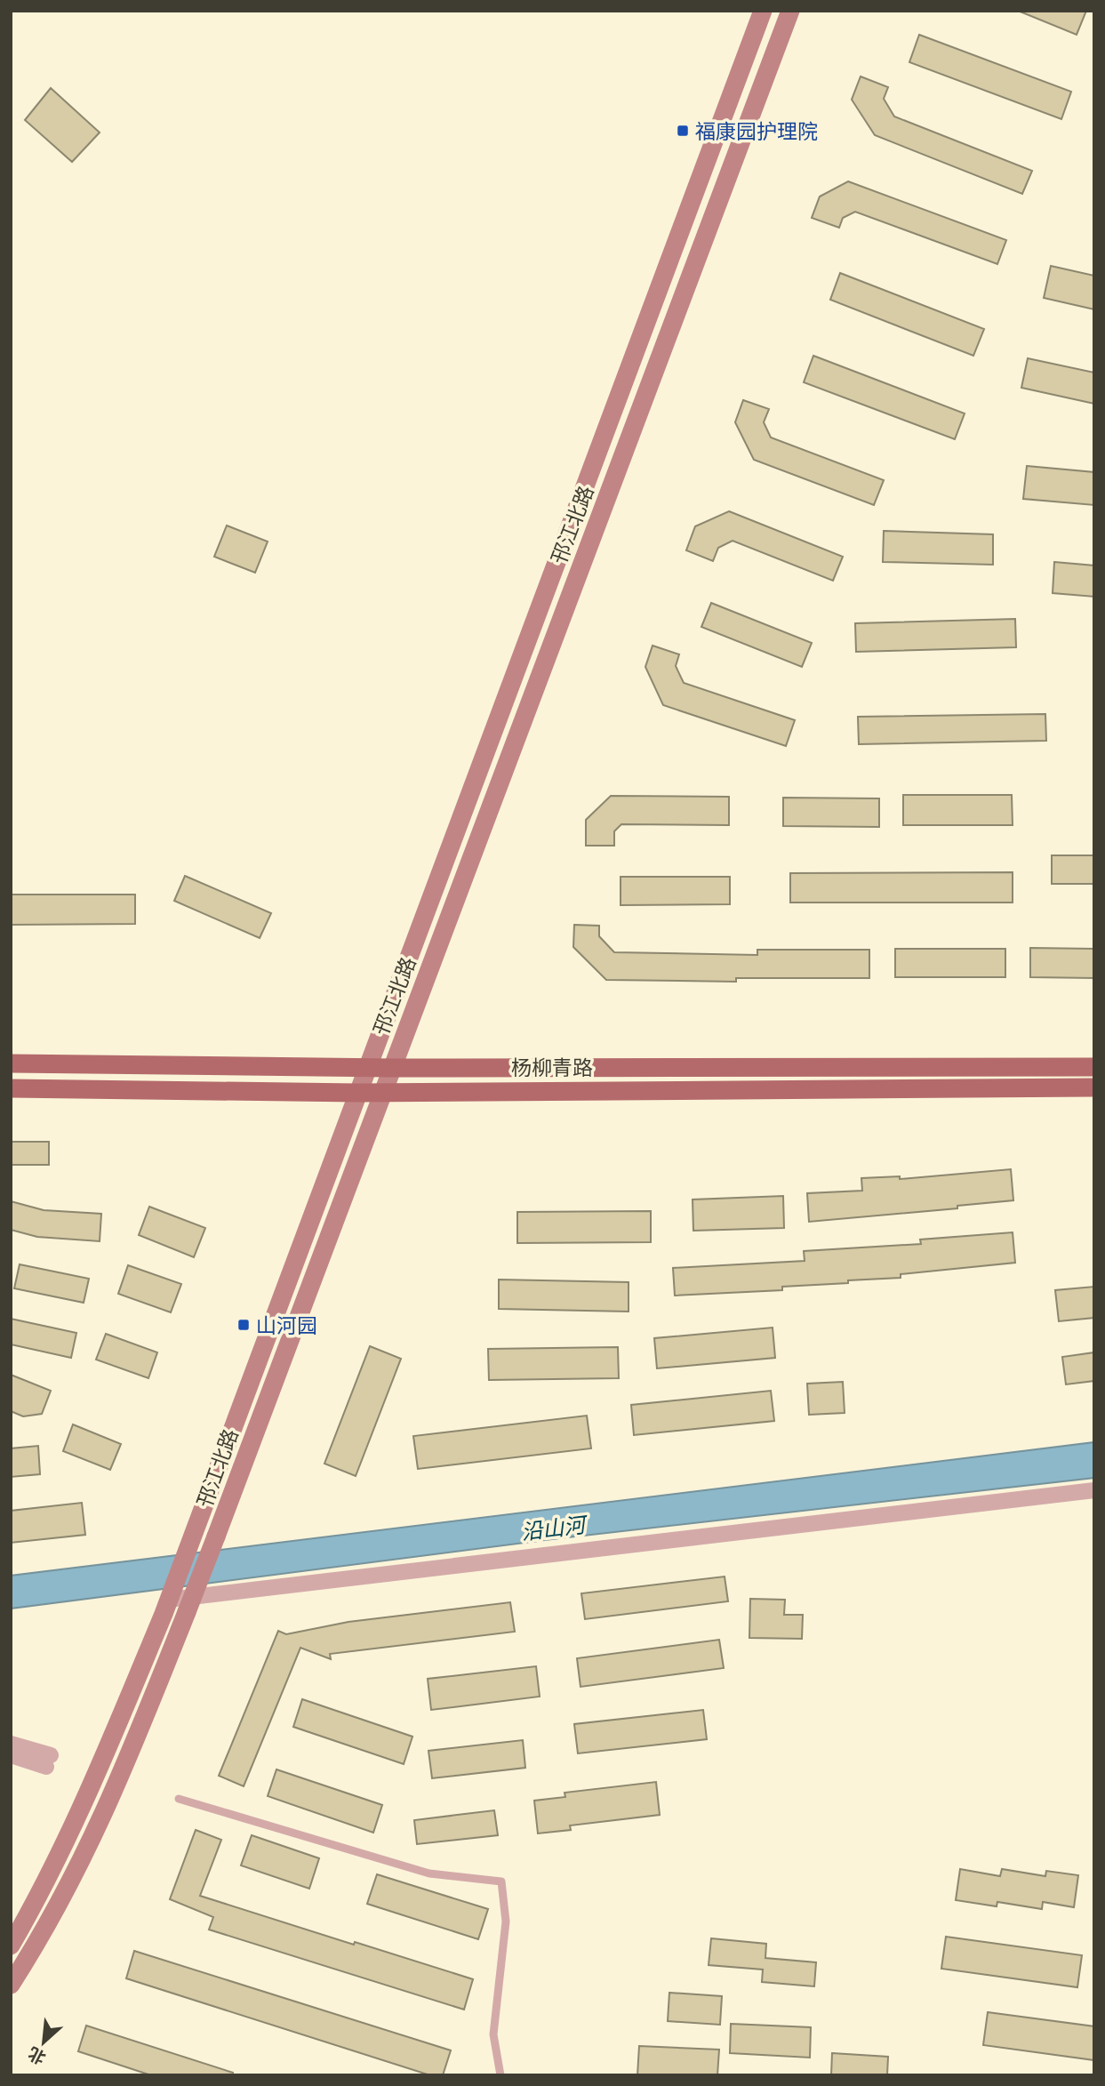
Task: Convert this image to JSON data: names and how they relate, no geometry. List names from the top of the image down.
{
  "streets": {
    "main road": ["邗江北路", "杨柳青路"]
  },
  "crossings": [
    ["邗江北路", "杨柳青路"]
  ],
  "water": ["沿山河"],
  "places": {
    "transit": ["福康园护理院", "山河园"]
  },
  "north": "bottom left"
}
